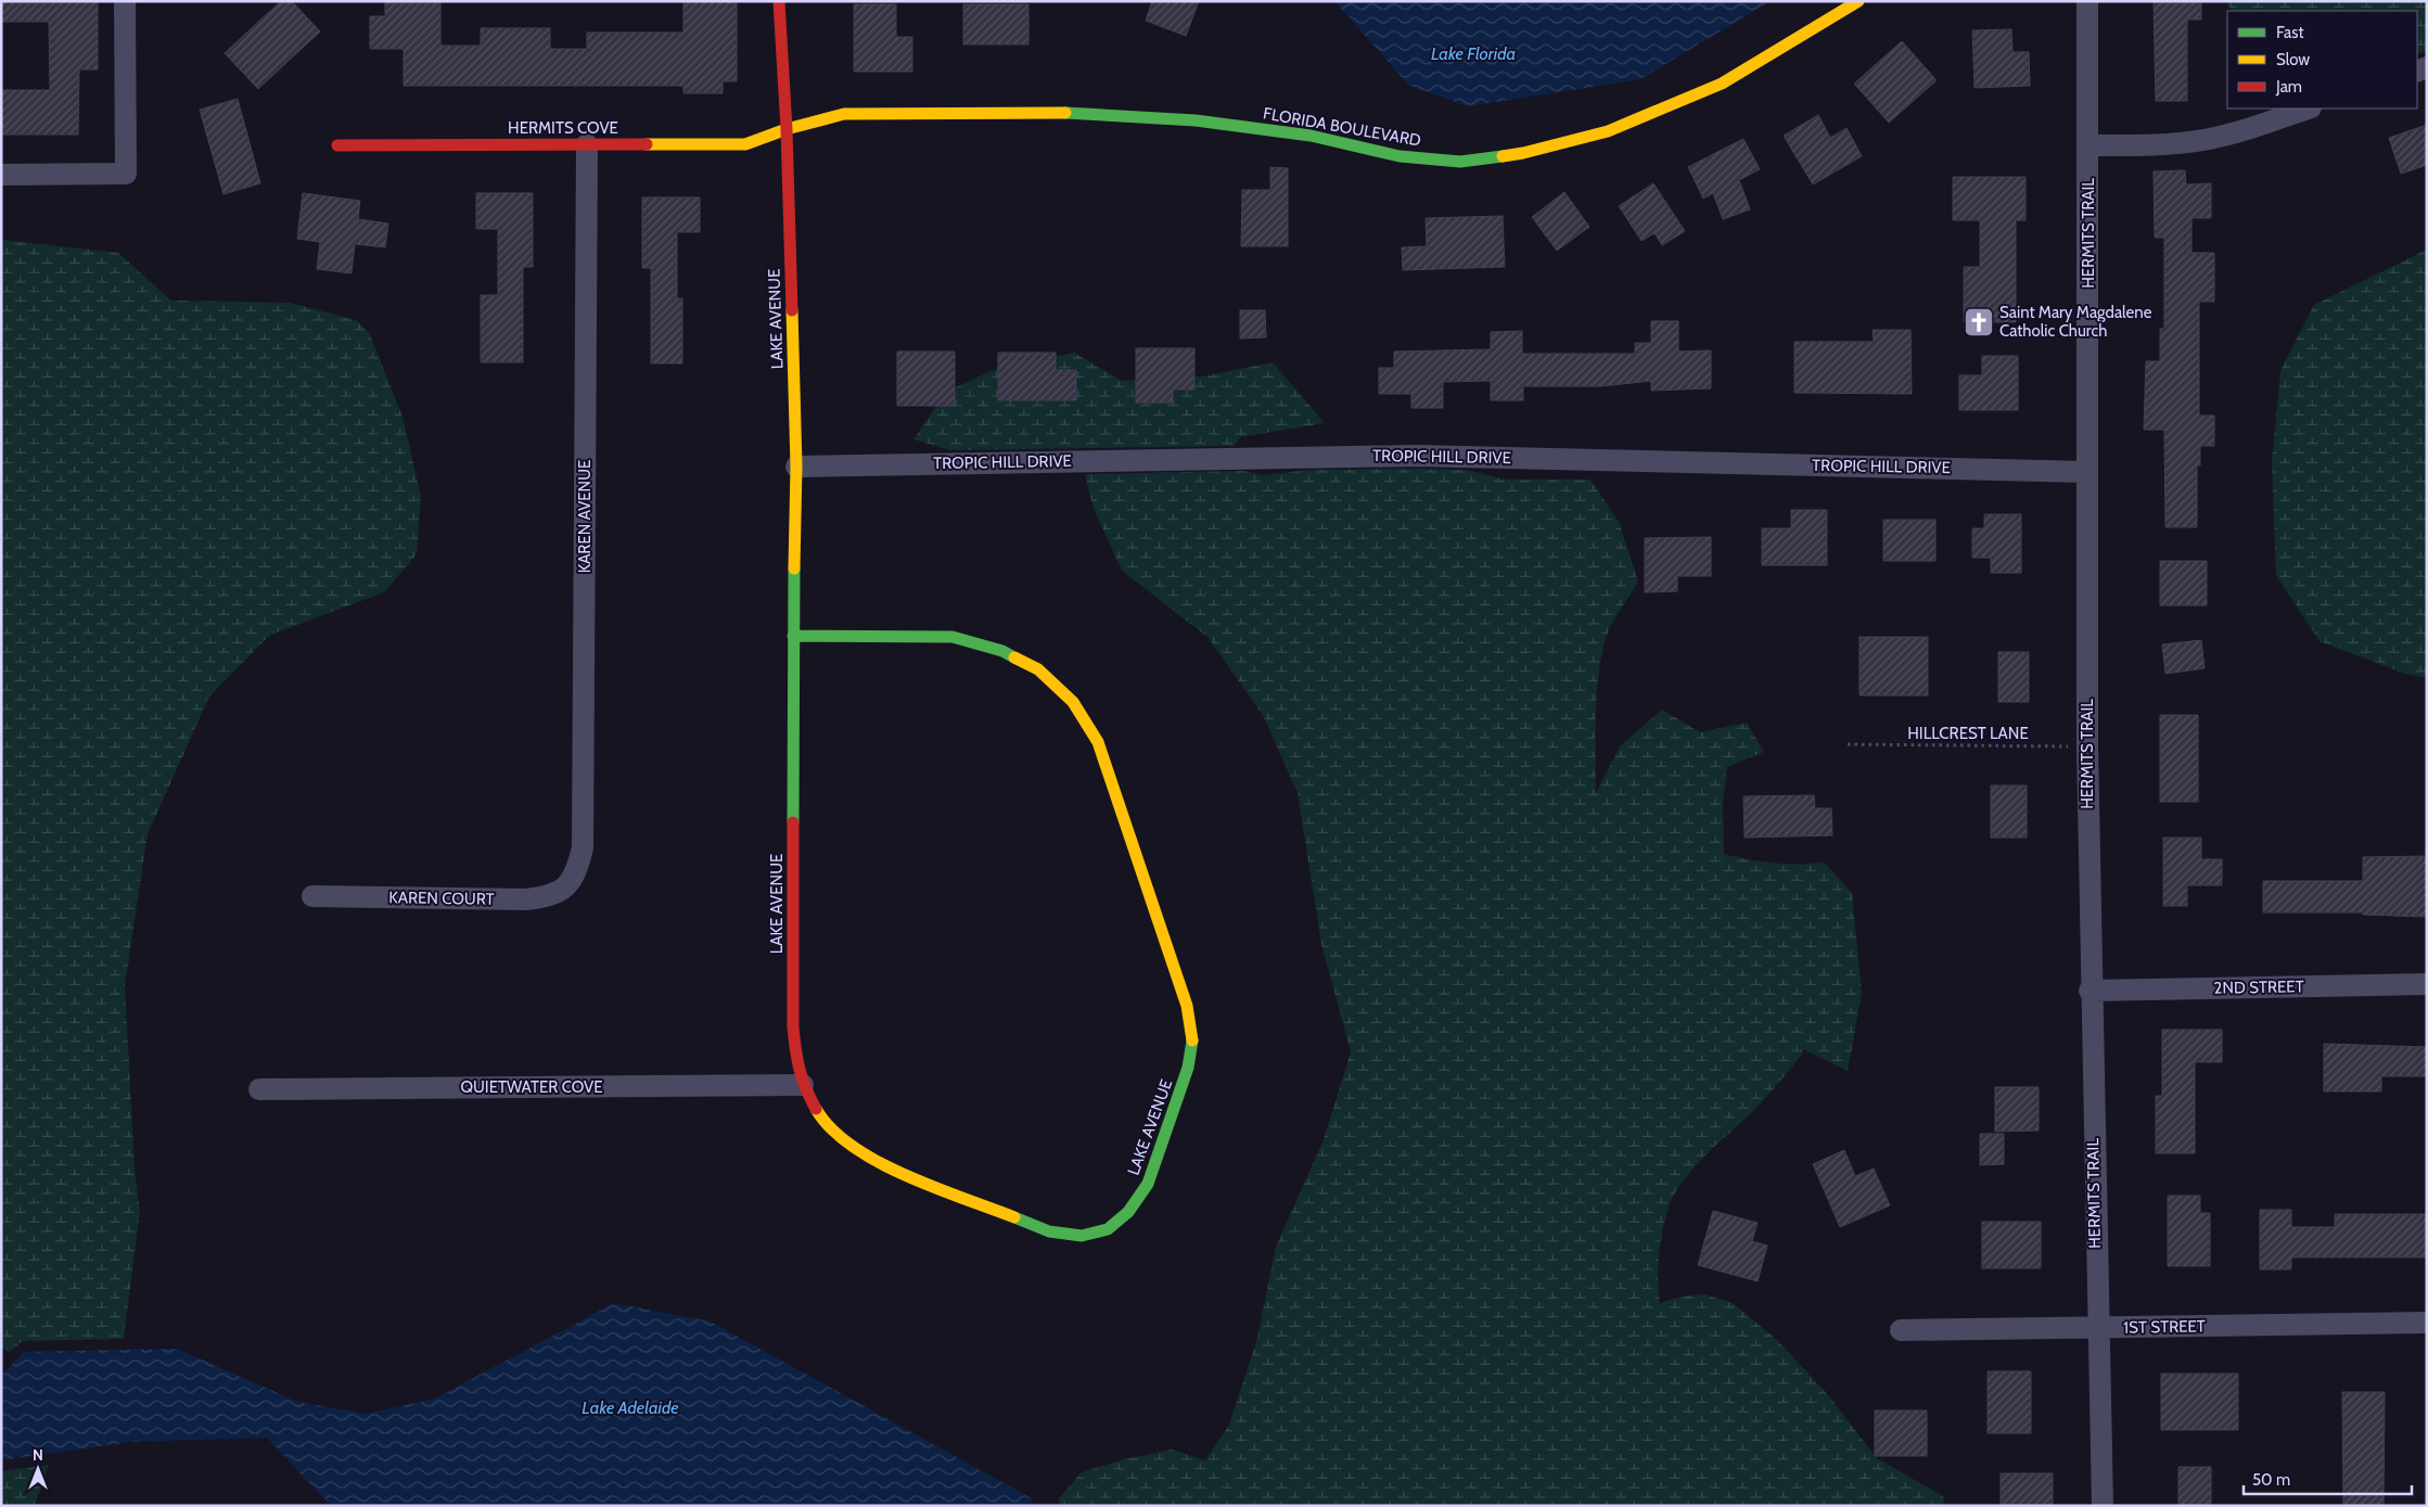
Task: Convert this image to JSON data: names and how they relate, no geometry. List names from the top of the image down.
{
  "streets": {
    "street": [
      "FLORIDA BOULEVARD",
      "HERMITS COVE",
      "HERMITS TRAIL",
      "LAKE AVENUE",
      "TROPIC HILL DRIVE",
      "KAREN AVENUE",
      "KAREN COURT",
      "2ND STREET",
      "QUIETWATER COVE",
      "1ST STREET"
    ],
    "path": ["HILLCREST LANE"]
  },
  "crossings": [
    ["FLORIDA BOULEVARD", "HERMITS COVE"],
    ["FLORIDA BOULEVARD", "LAKE AVENUE"],
    ["HERMITS COVE", "LAKE AVENUE"],
    ["HERMITS COVE", "KAREN AVENUE"],
    ["HERMITS TRAIL", "TROPIC HILL DRIVE"],
    ["HERMITS TRAIL", "HILLCREST LANE"],
    ["HERMITS TRAIL", "2ND STREET"],
    ["HERMITS TRAIL", "1ST STREET"],
    ["LAKE AVENUE", "TROPIC HILL DRIVE"],
    ["LAKE AVENUE", "QUIETWATER COVE"],
    ["KAREN AVENUE", "KAREN COURT"]
  ],
  "water": ["Lake Florida", "Lake Adelaide"],
  "places": {
    "church": ["Saint Mary Magdalene Catholic Church"]
  },
  "legend": ["Fast", "Slow", "Jam"],
  "scale_bar": "50 m",
  "north": "top"
}
